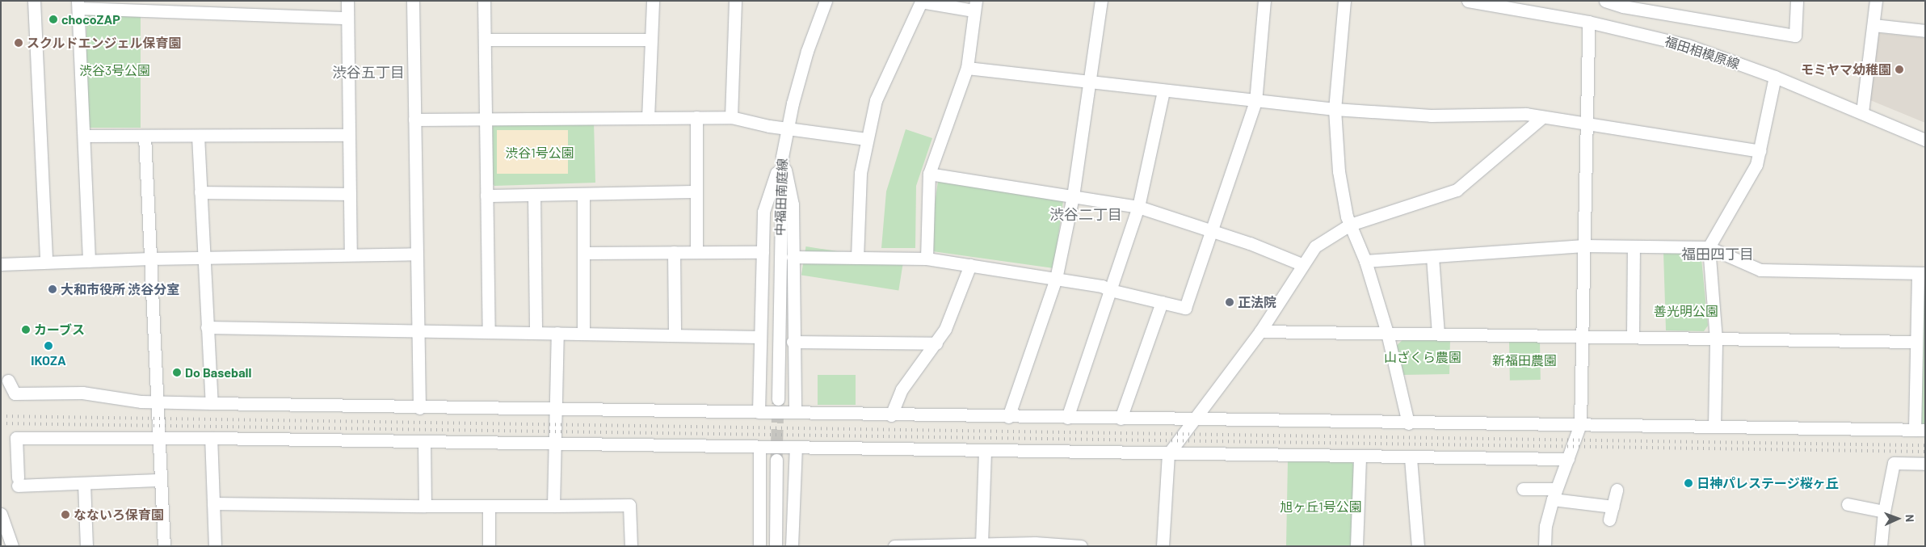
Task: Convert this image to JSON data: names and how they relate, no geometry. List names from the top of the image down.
{
  "streets": {
    "street": ["福田相模原線", "中福田南庭線"]
  },
  "districts": ["渋谷五丁目", "渋谷二丁目", "福田四丁目"],
  "parks": [
    "渋谷3号公園",
    "渋谷1号公園",
    "善光明公園",
    "山ざくら農園",
    "新福田農園",
    "旭ヶ丘1号公園"
  ],
  "places": [
    "chocoZAP",
    "スクルドエンジェル保育園",
    "モミヤマ幼稚園",
    "大和市役所 渋谷分室",
    "正法院",
    "カーブス",
    "IKOZA",
    "Do Baseball",
    "日神パレステージ桜ヶ丘",
    "なないろ保育園"
  ],
  "north": "right"
}
